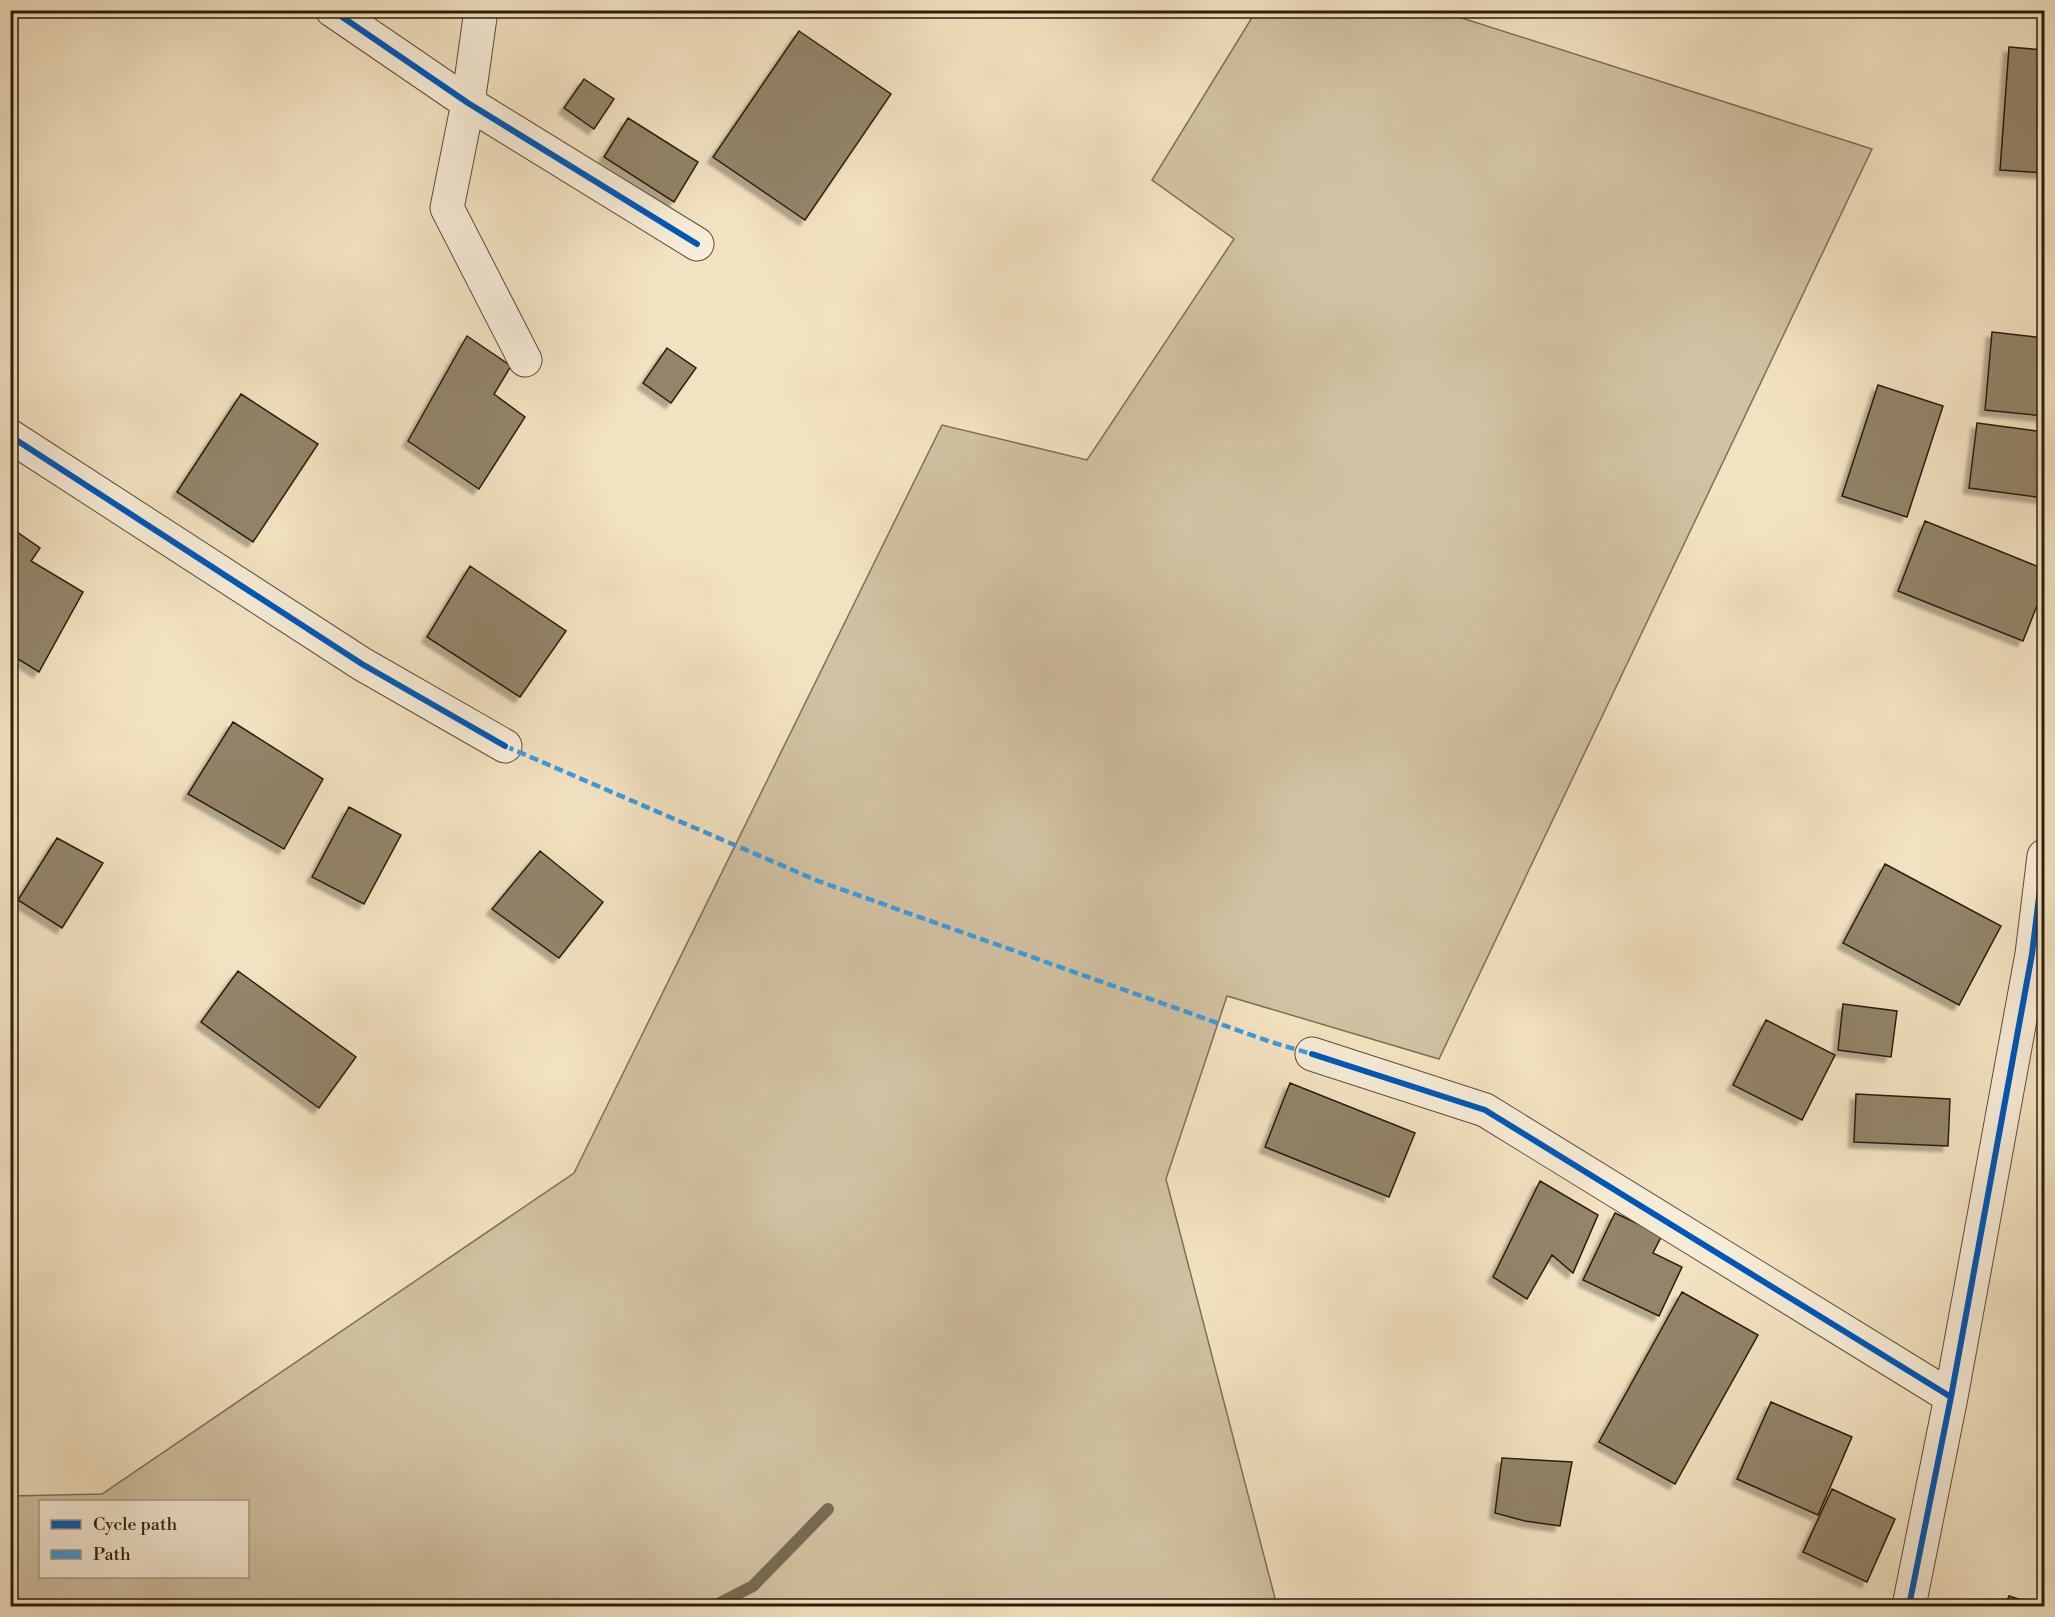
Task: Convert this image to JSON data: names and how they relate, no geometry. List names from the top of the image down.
{
  "legend": ["Cycle path", "Path"]
}
